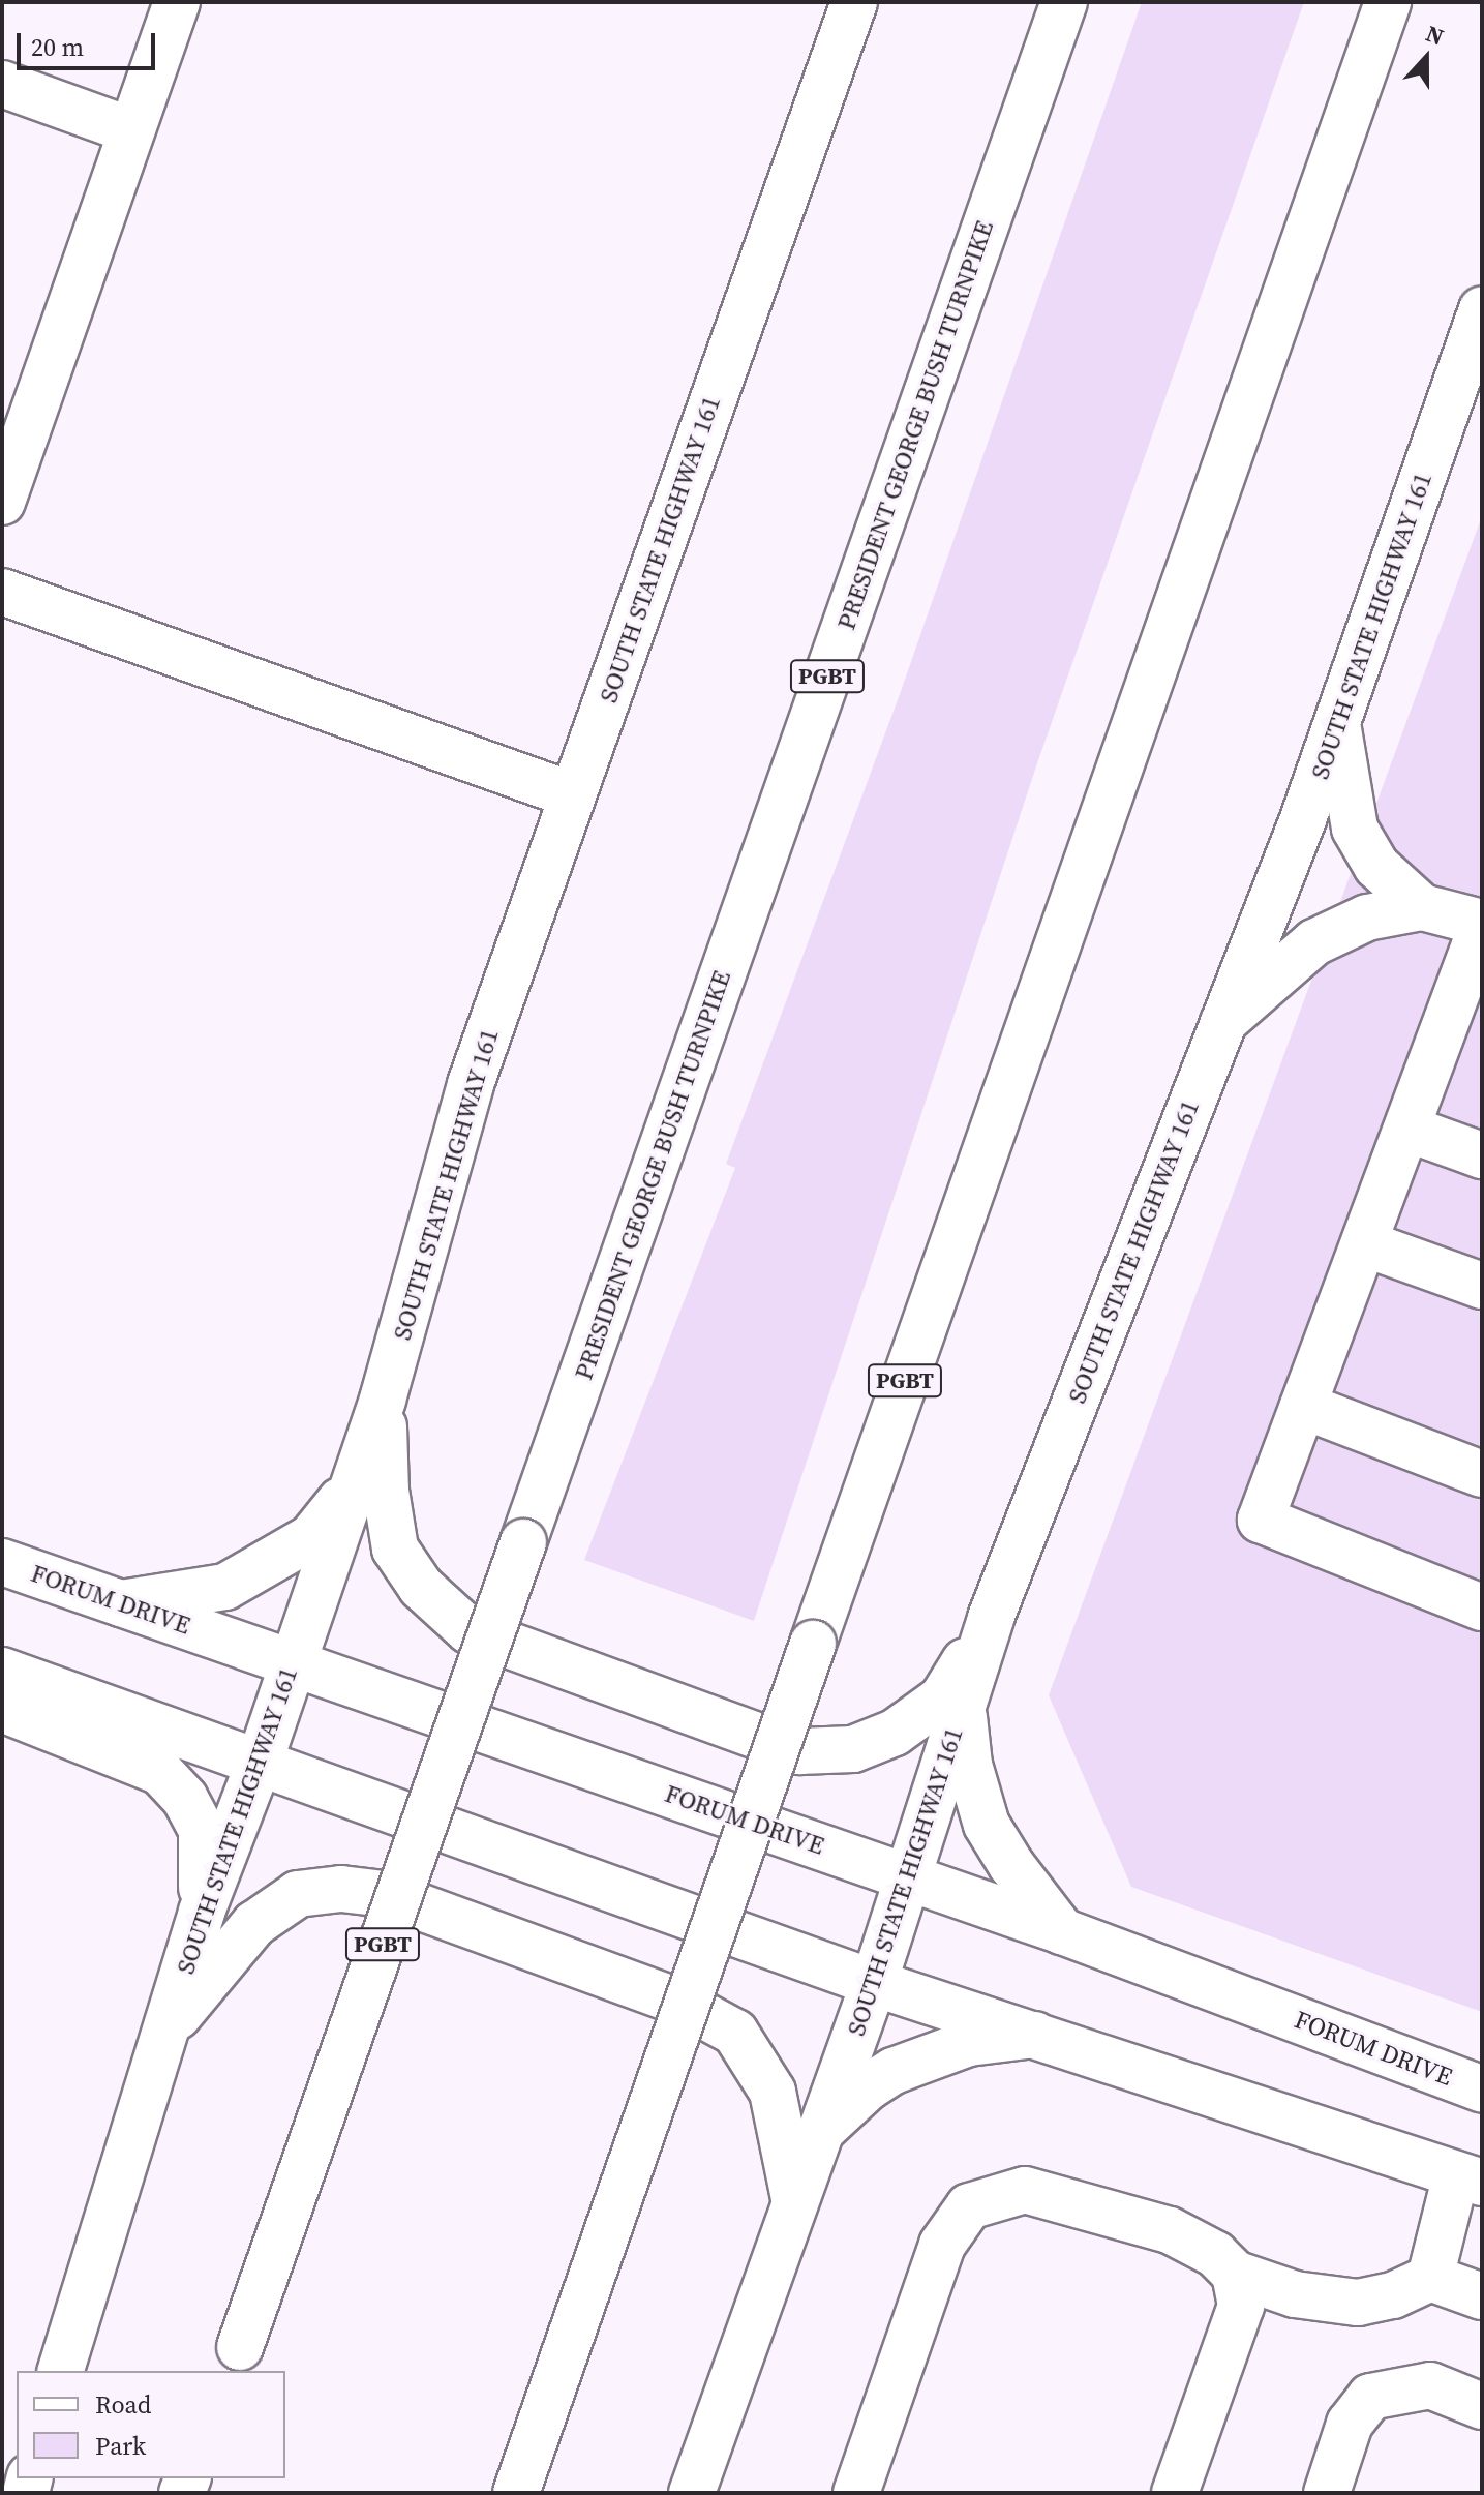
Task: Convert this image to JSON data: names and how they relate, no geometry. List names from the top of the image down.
{
  "streets": {
    "main road": [
      "PRESIDENT GEORGE BUSH TURNPIKE",
      "SOUTH STATE HIGHWAY 161",
      "PGBT",
      "FORUM DRIVE"
    ]
  },
  "crossings": [
    ["SOUTH STATE HIGHWAY 161", "FORUM DRIVE"]
  ],
  "legend": ["Road", "Park"],
  "scale_bar": "20 m",
  "north": "top"
}
